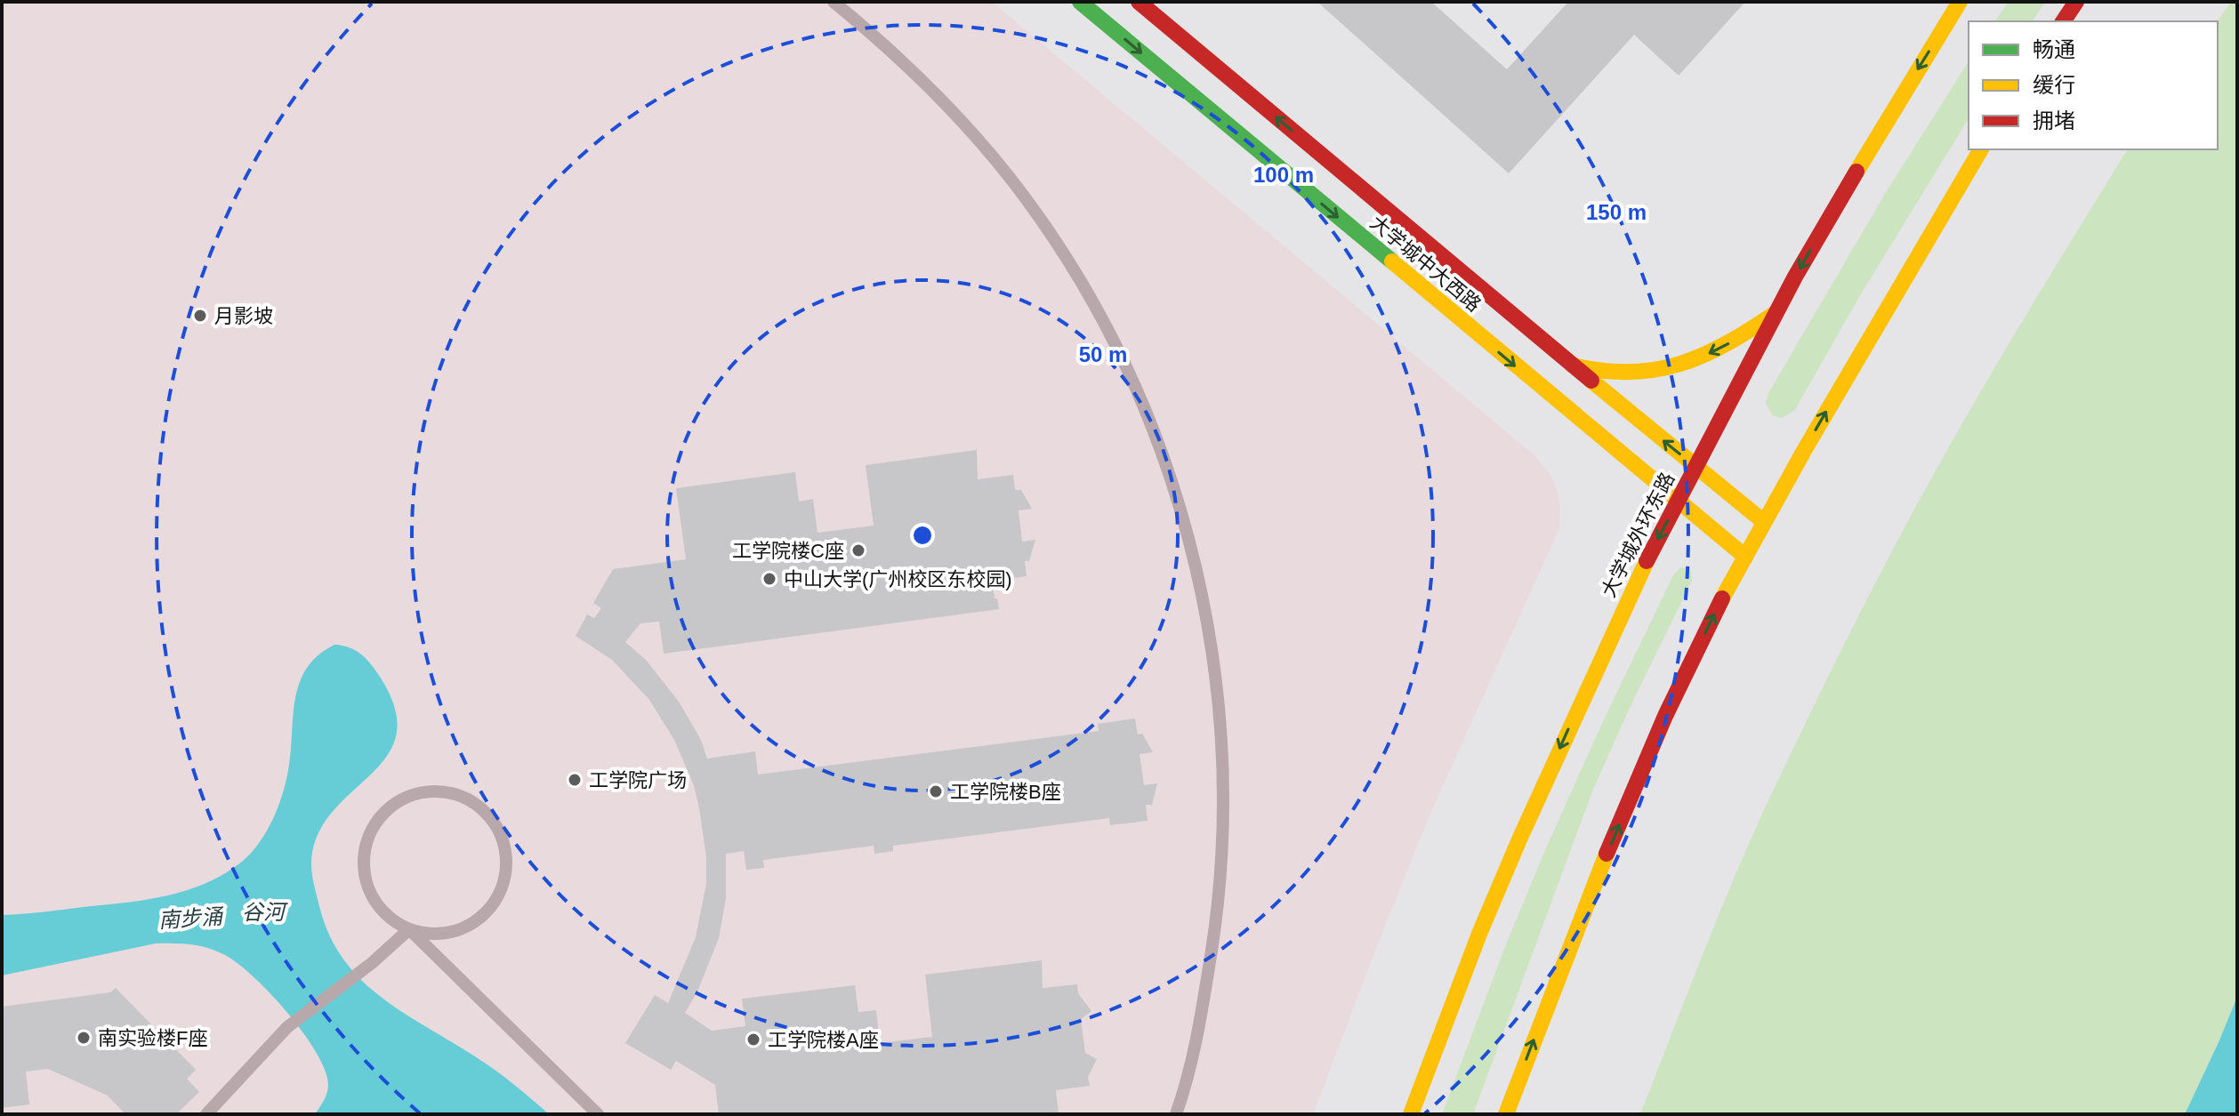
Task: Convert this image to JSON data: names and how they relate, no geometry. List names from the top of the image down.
{
  "streets": {
    "main road": ["大学城中大西路", "大学城外环东路"]
  },
  "crossings": [
    ["大学城中大西路", "大学城外环东路"]
  ],
  "water": ["谷河", "南步涌"],
  "places": [
    "月影坡",
    "工学院楼C座",
    "中山大学(广州校区东校园)",
    "工学院广场",
    "工学院楼B座",
    "南实验楼F座",
    "工学院楼A座"
  ],
  "legend": ["畅通", "缓行", "拥堵"],
  "rings": ["100 m", "150 m", "50 m"]
}
